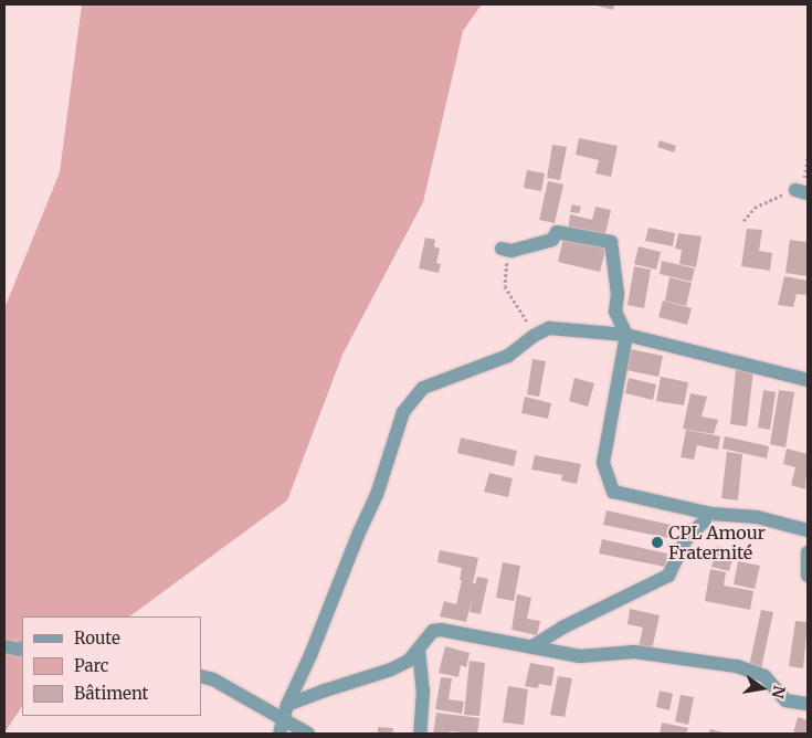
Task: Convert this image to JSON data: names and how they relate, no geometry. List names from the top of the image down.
{
  "places": ["CPL Amour Fraternité"],
  "legend": ["Route", "Parc", "Bâtiment"],
  "north": "right"
}
